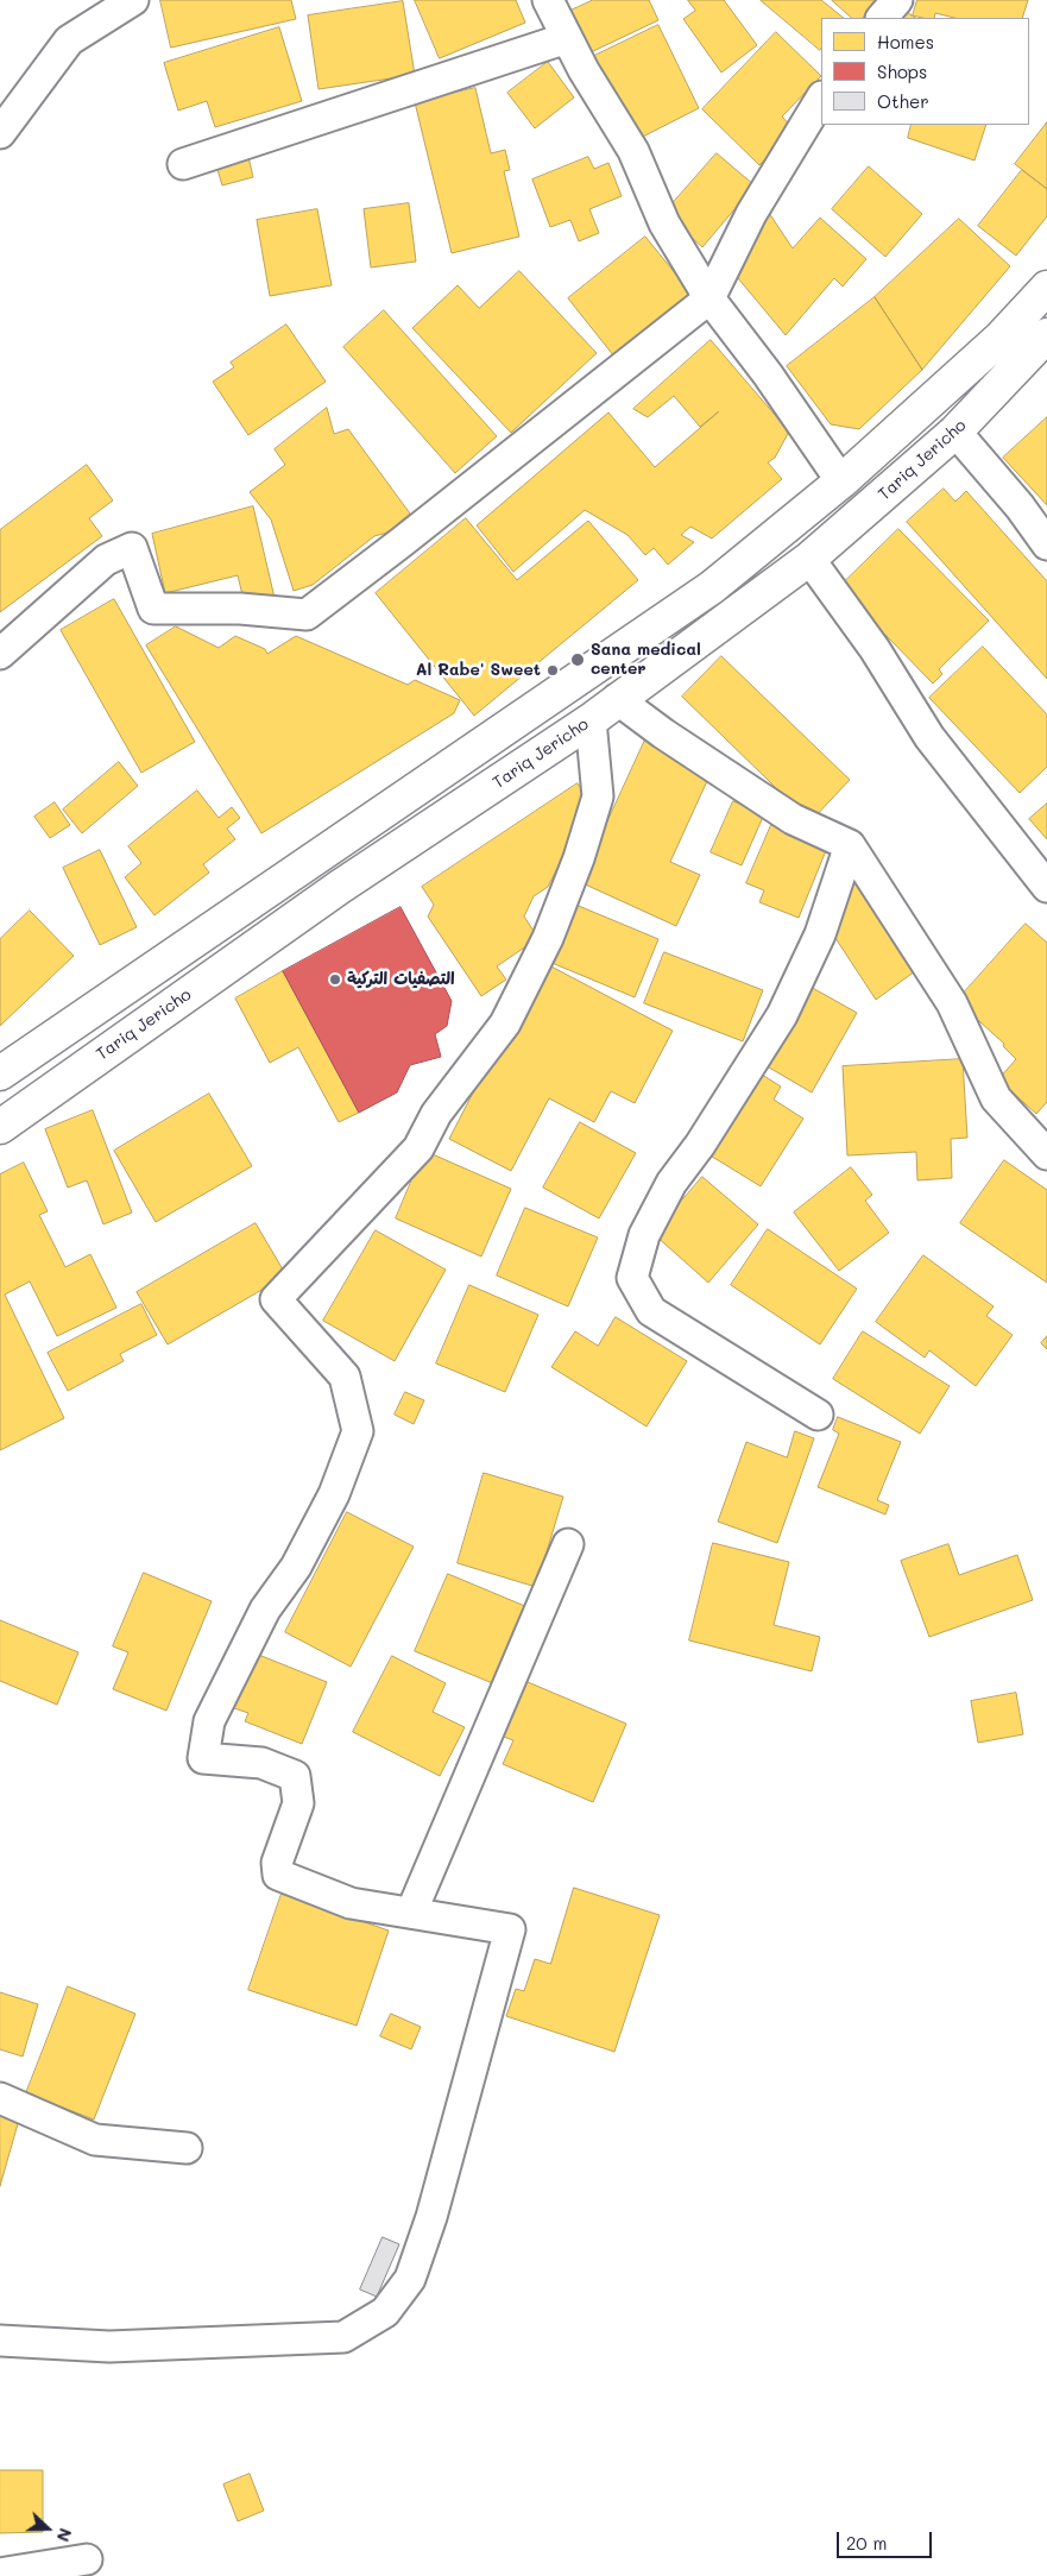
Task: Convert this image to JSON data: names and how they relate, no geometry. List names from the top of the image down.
{
  "streets": {
    "main road": ["Tariq Jericho"]
  },
  "places": ["Sana medical center", "Al Rabe' Sweet", "التصفيات التركية"],
  "legend": ["Homes", "Shops", "Other"],
  "scale_bar": "20 m",
  "north": "right"
}
